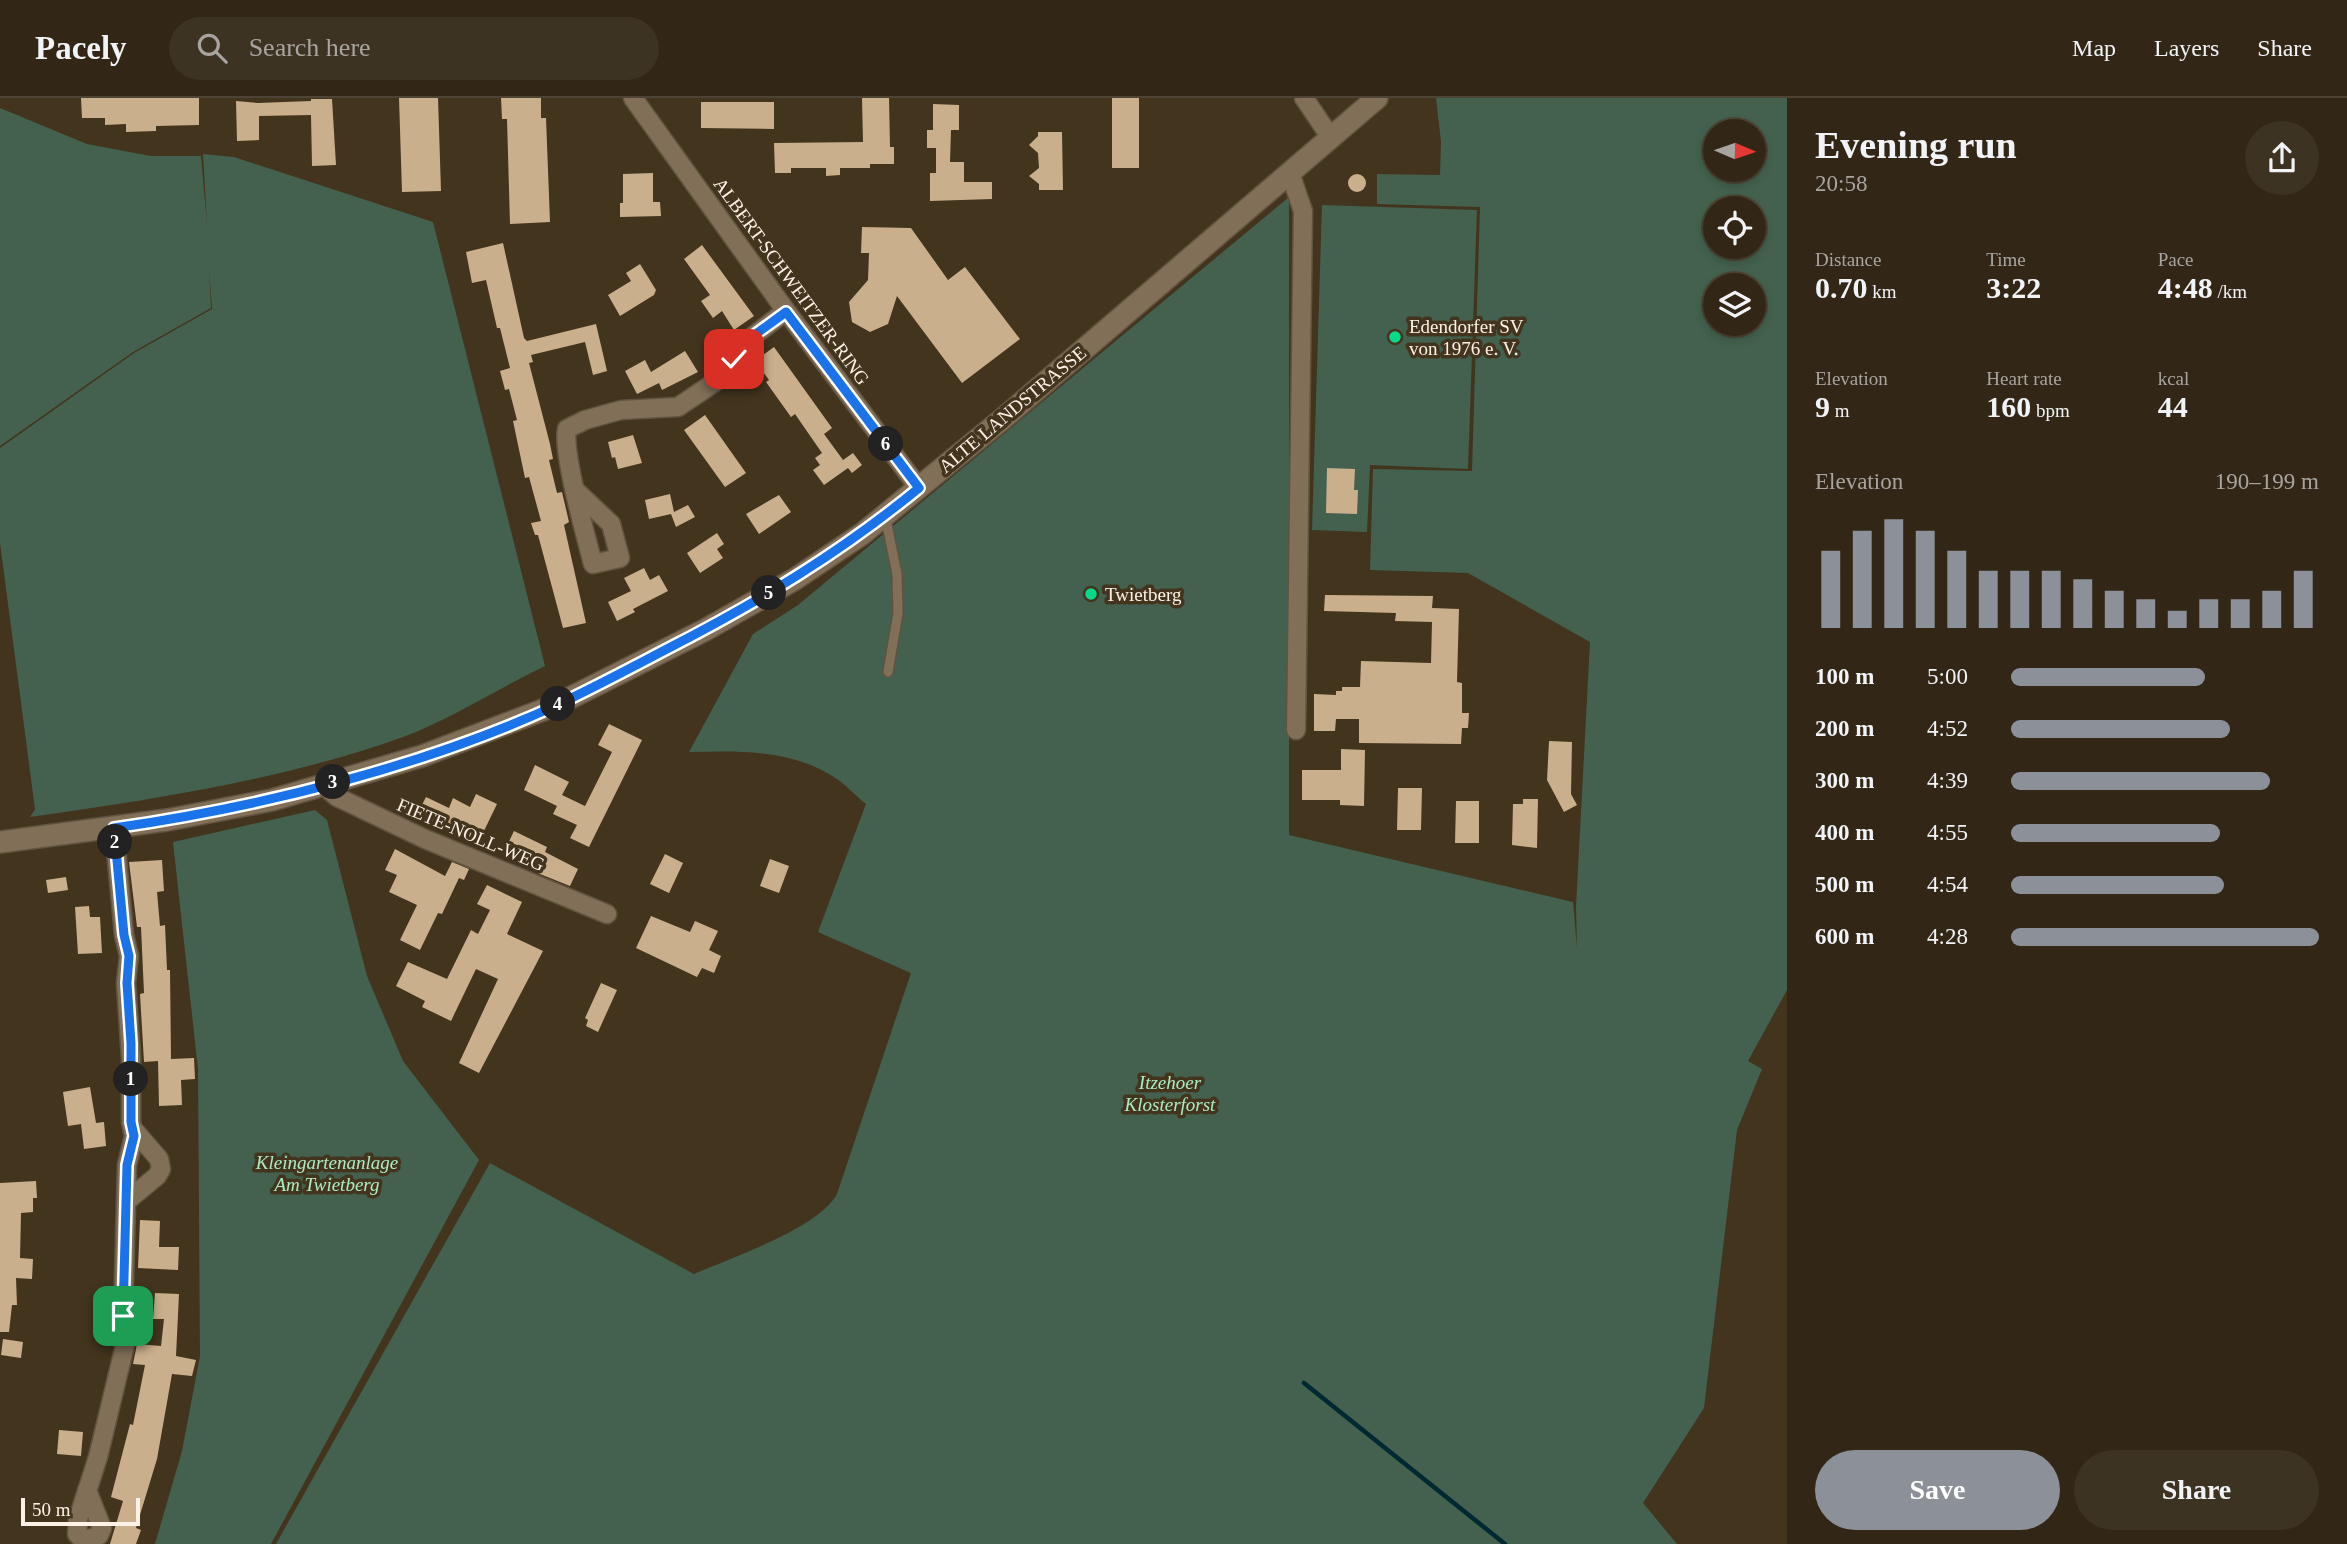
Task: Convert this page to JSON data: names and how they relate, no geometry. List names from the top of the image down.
{
  "streets": {
    "street": ["ALBERT-SCHWEITZER-RING", "ALTE LANDSTRASSE", "FIETE-NOLL-WEG"]
  },
  "crossings": [
    ["ALBERT-SCHWEITZER-RING", "ALTE LANDSTRASSE"],
    ["ALTE LANDSTRASSE", "FIETE-NOLL-WEG"]
  ],
  "parks": ["Itzehoer Klosterforst", "Kleingartenanlage Am Twietberg"],
  "places": ["Edendorfer SV von 1976 e. V.", "Twietberg"],
  "scale_bar": "50 m",
  "north": "right",
  "page": {
    "header": "Pacely",
    "search": "Search here",
    "nav": ["Map", "Layers", "Share"],
    "heading": ["Evening run", "20:58"],
    "stats": [
      ["Distance", "0.70 km"],
      ["Time", "3:22"],
      ["Pace", "4:48 /km"],
      ["Elevation", "9 m"],
      ["Heart rate", "160 bpm"],
      ["kcal", "44"]
    ],
    "pins": [
      "6",
      "5",
      "4",
      "3",
      "2",
      "1"
    ],
    "chart": ["Elevation", "190–199 m"],
    "list": [
      {
        "name": "100 m",
        "note": "5:00"
      },
      {
        "name": "200 m",
        "note": "4:52"
      },
      {
        "name": "300 m",
        "note": "4:39"
      },
      {
        "name": "400 m",
        "note": "4:55"
      },
      {
        "name": "500 m",
        "note": "4:54"
      },
      {
        "name": "600 m",
        "note": "4:28"
      }
    ],
    "buttons": ["Save", "Share"],
    "scale": "50 m"
  }
}
